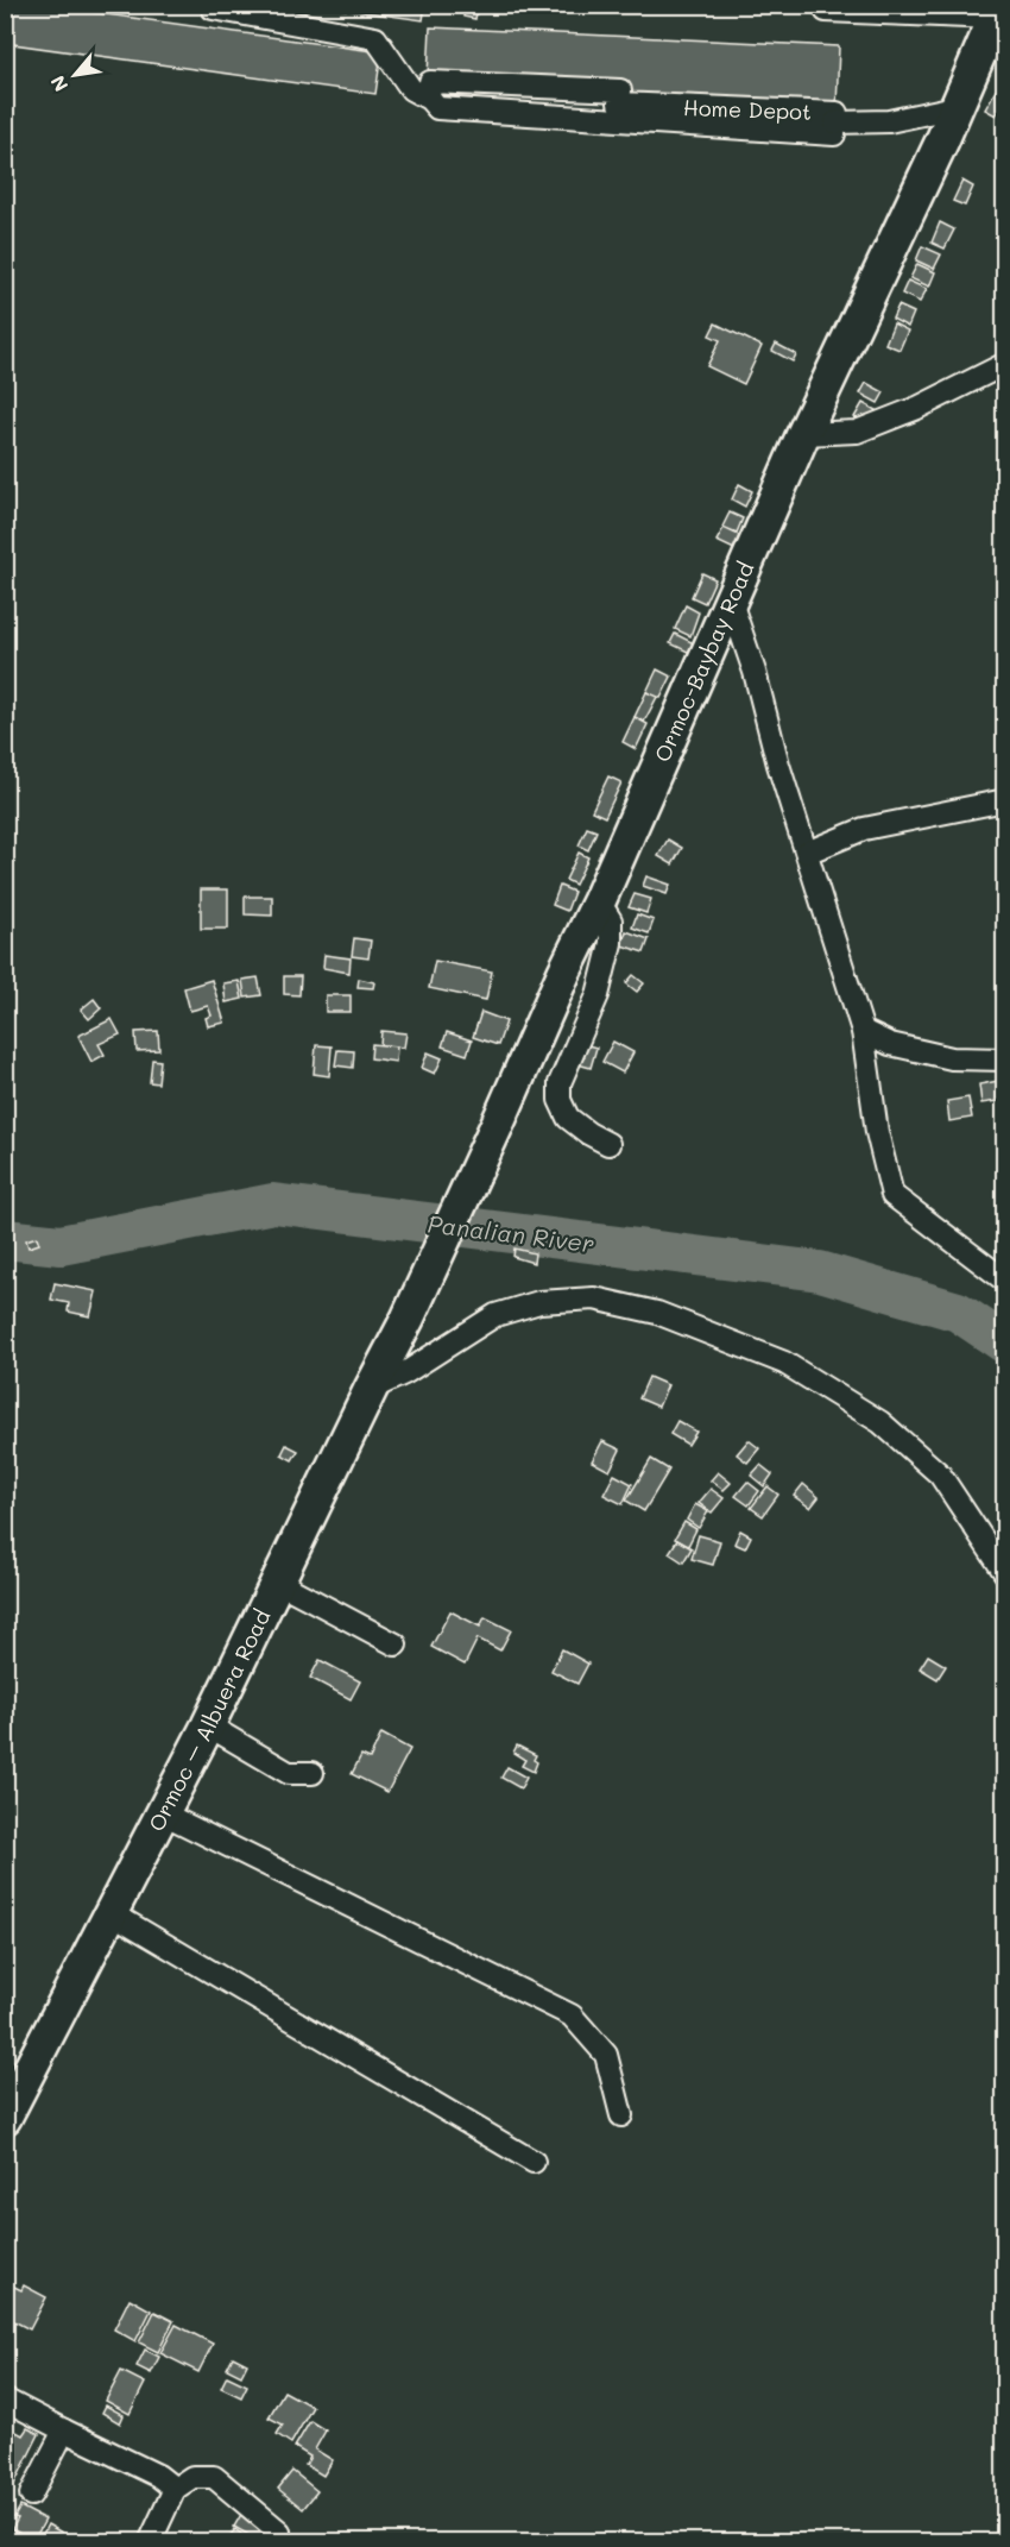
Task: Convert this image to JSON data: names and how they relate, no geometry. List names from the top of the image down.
{
  "streets": {
    "highway": ["Ormoc-Baybay Road", "Ormoc – Albuera Road"],
    "street": ["Home Depot"]
  },
  "crossings": [
    ["Ormoc-Baybay Road", "Ormoc – Albuera Road"]
  ],
  "water": ["Panalian River"],
  "north": "bottom left"
}
